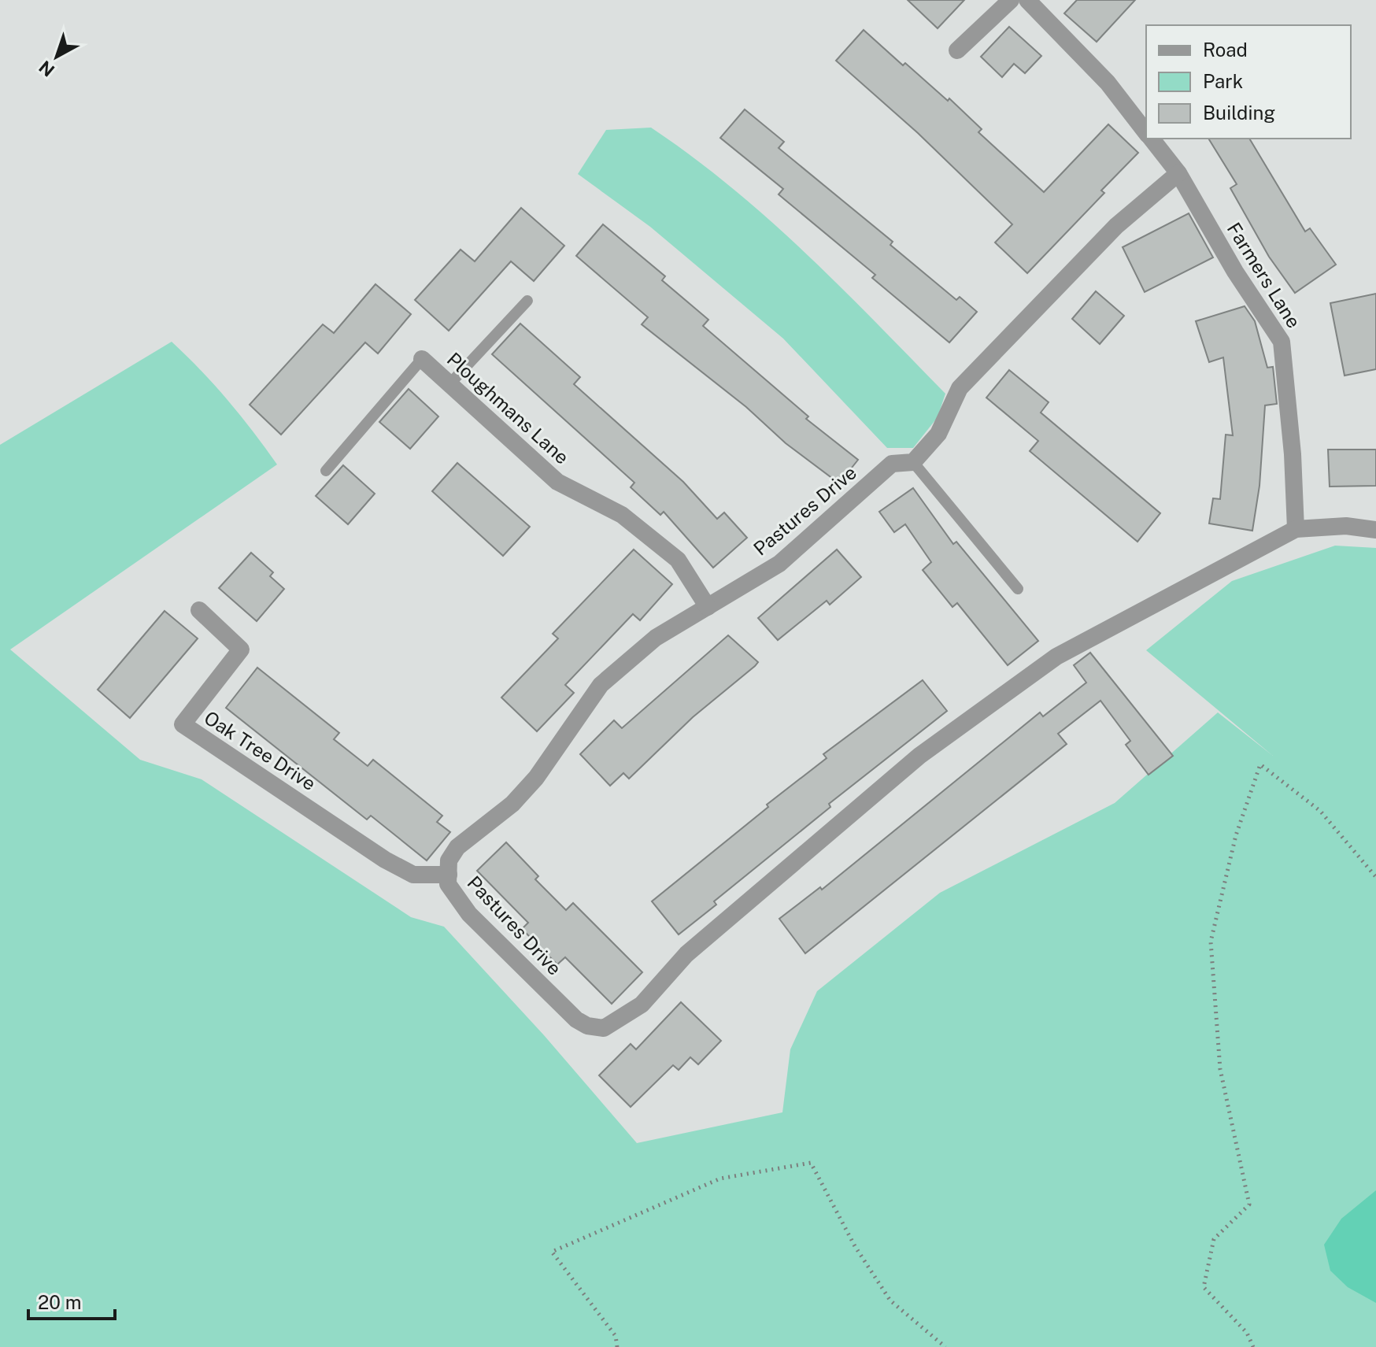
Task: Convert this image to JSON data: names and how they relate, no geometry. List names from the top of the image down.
{
  "streets": {
    "street": [
      "Farmers Lane",
      "Ploughmans Lane",
      "Pastures Drive",
      "Oak Tree Drive"
    ]
  },
  "crossings": [
    ["Farmers Lane", "Pastures Drive"],
    ["Ploughmans Lane", "Pastures Drive"],
    ["Pastures Drive", "Oak Tree Drive"]
  ],
  "legend": ["Road", "Park", "Building"],
  "scale_bar": "20 m",
  "north": "bottom left"
}
